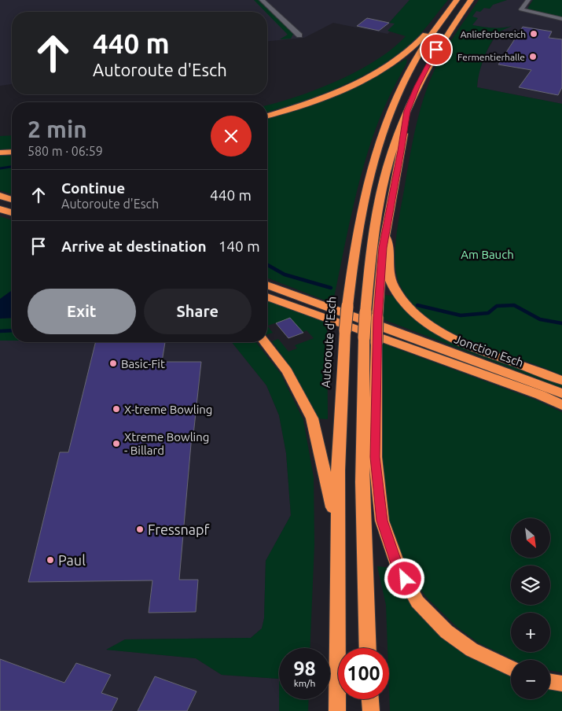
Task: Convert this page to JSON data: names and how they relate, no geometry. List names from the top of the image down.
{
  "streets": {
    "highway": ["Autoroute d'Esch", "Jonction Esch"]
  },
  "parks": ["Am Bauch"],
  "places": [
    "Anlieferbereich",
    "Fermentierhalle",
    "Basic-Fit",
    "X-treme Bowling",
    "Xtreme Bowling - Billard",
    "Fressnapf",
    "Paul"
  ],
  "north": "bottom right",
  "page": {
    "turn": ["440 m", "Autoroute d'Esch"],
    "heading": ["2 min", "580 m · 06:59"],
    "list": [
      {
        "name": "Continue",
        "note": "Autoroute d'Esch",
        "value": "440 m"
      },
      {
        "name": "Arrive at destination",
        "value": "140 m"
      }
    ],
    "buttons": ["Exit", "Share"],
    "map_buttons": ["+", "−"],
    "speed": "98 km/h",
    "limit": "100"
  }
}
